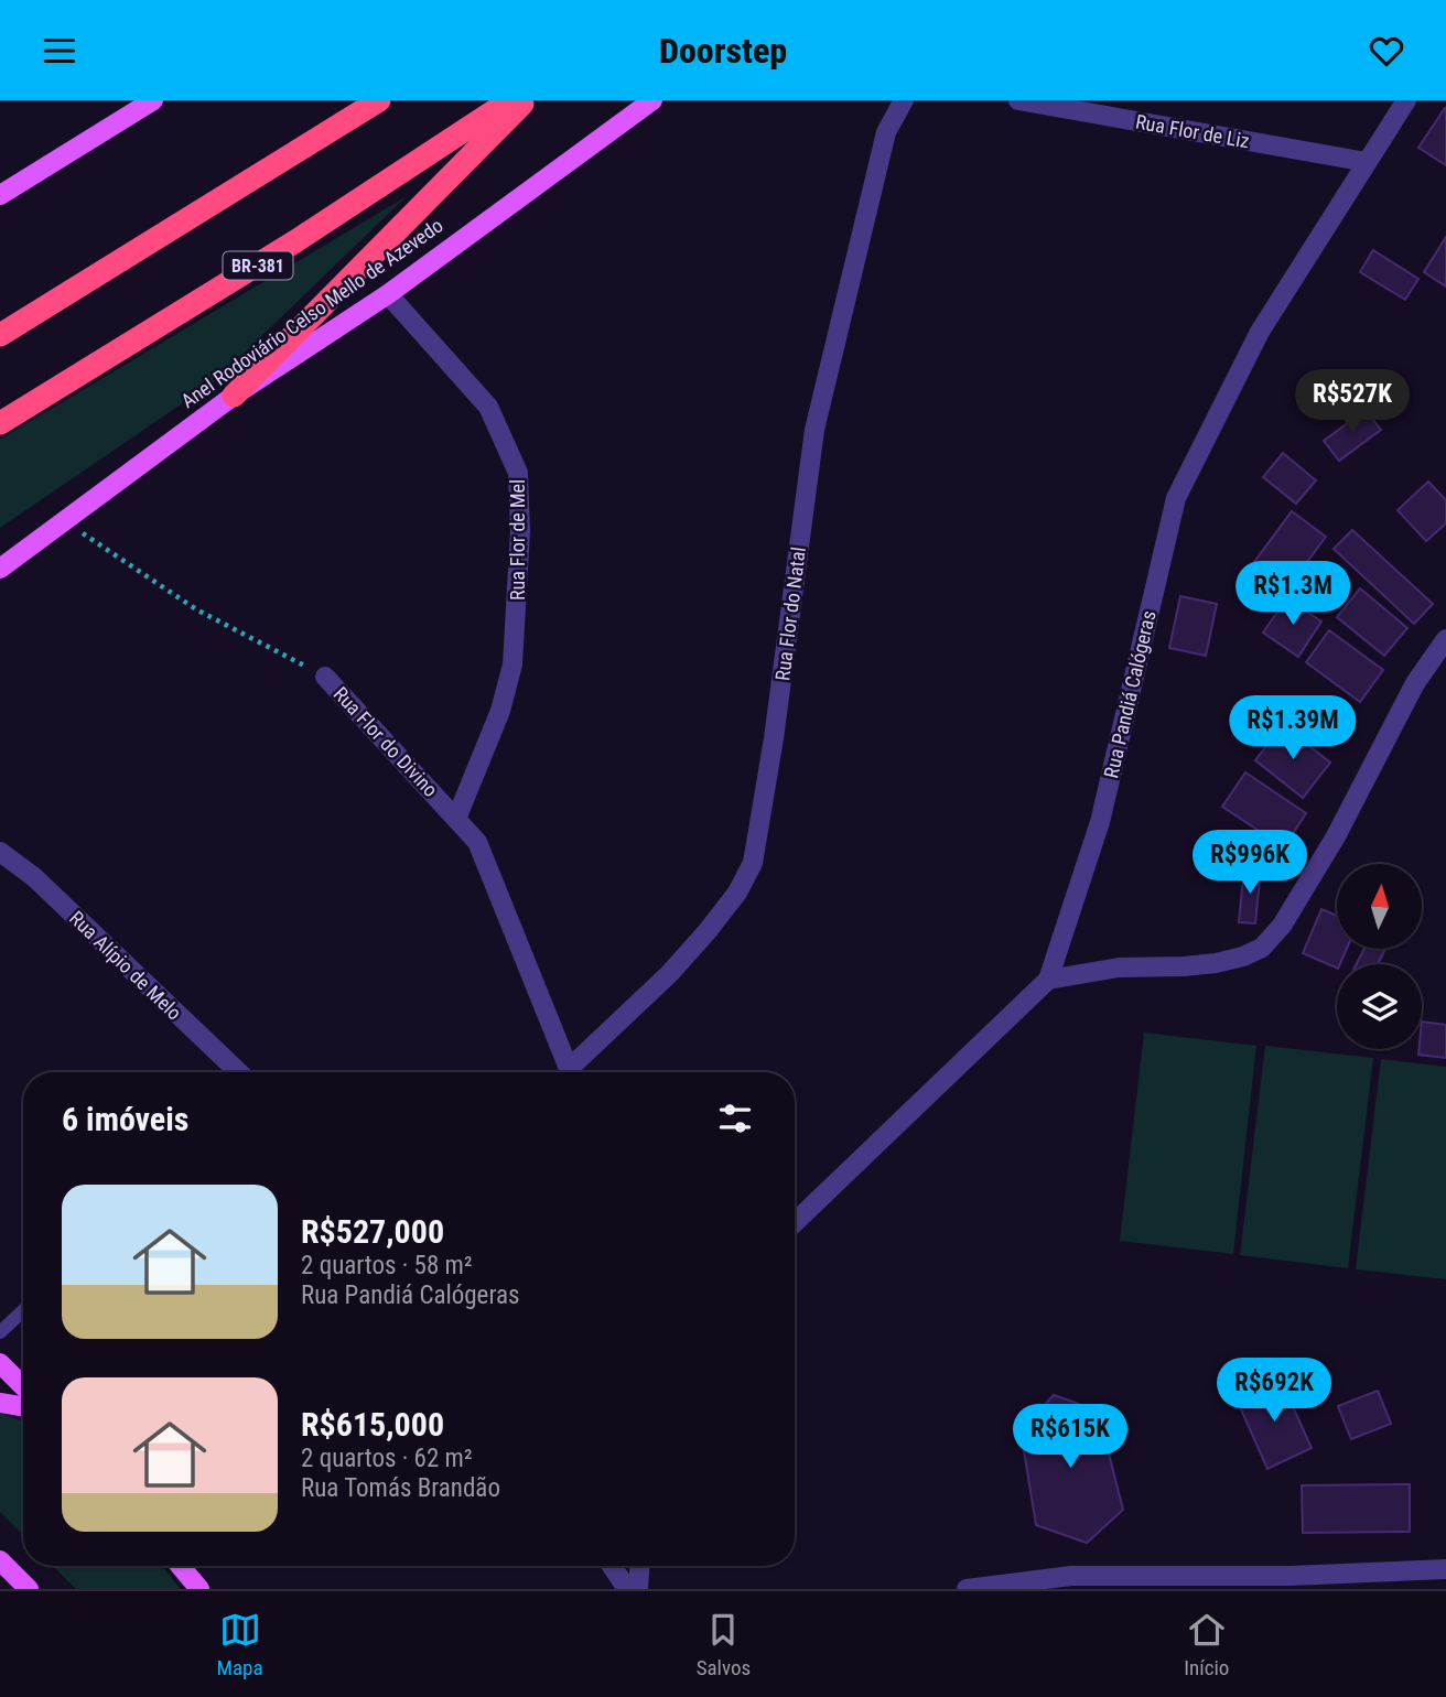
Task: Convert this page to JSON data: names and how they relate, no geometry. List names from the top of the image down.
{
  "streets": {
    "highway": ["BR-381"],
    "main road": ["Anel Rodoviário Celso Mello de Azevedo"],
    "street": [
      "Rua Flor de Liz",
      "Rua Flor de Mel",
      "Rua Flor do Natal",
      "Rua Pandiá Calógeras",
      "Rua Flor do Divino",
      "Rua Alípio de Melo"
    ]
  },
  "crossings": [
    ["Rua Flor de Liz", "Rua Pandiá Calógeras"],
    ["Anel Rodoviário Celso Mello de Azevedo", "Rua Flor de Mel"],
    ["Anel Rodoviário Celso Mello de Azevedo", "Rua Flor do Divino"],
    ["Rua Flor de Mel", "Rua Flor do Divino"]
  ],
  "north": "top",
  "page": {
    "header": "Doorstep",
    "price": [
      "R$527K",
      "R$1.3M",
      "R$1.39M",
      "R$996K",
      "R$692K",
      "R$615K"
    ],
    "heading": "6 imóveis",
    "list": [
      {
        "name": "R$527,000",
        "note": "2 quartos · 58 m² · Rua Pandiá Calógeras"
      },
      {
        "name": "R$615,000",
        "note": "2 quartos · 62 m² · Rua Tomás Brandão"
      }
    ],
    "tabs": ["Mapa", "Salvos", "Início"]
  }
}
